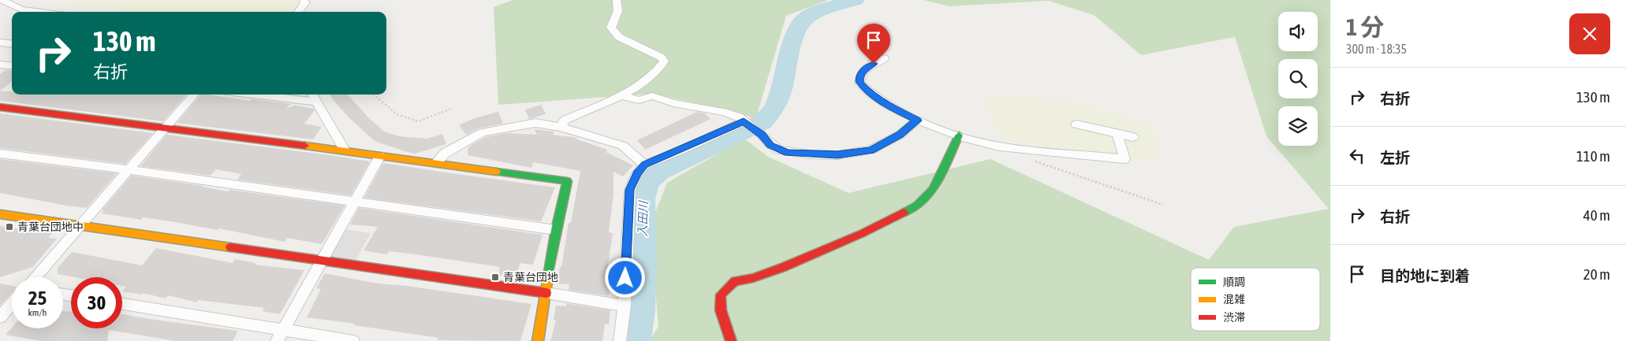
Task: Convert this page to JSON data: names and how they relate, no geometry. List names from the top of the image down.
{
  "water": ["入田川"],
  "places": {
    "transit": ["青葉台団地中", "青葉台団地"]
  },
  "legend": ["順調", "混雑", "渋滞"],
  "page": {
    "heading": ["1 分", "300 m · 18:35"],
    "turn": ["130 m", "右折"],
    "list": [
      {
        "name": "右折",
        "value": "130 m"
      },
      {
        "name": "左折",
        "value": "110 m"
      },
      {
        "name": "右折",
        "value": "40 m"
      },
      {
        "name": "目的地に到着",
        "value": "20 m"
      }
    ],
    "speed": "25 km/h",
    "limit": "30"
  }
}
